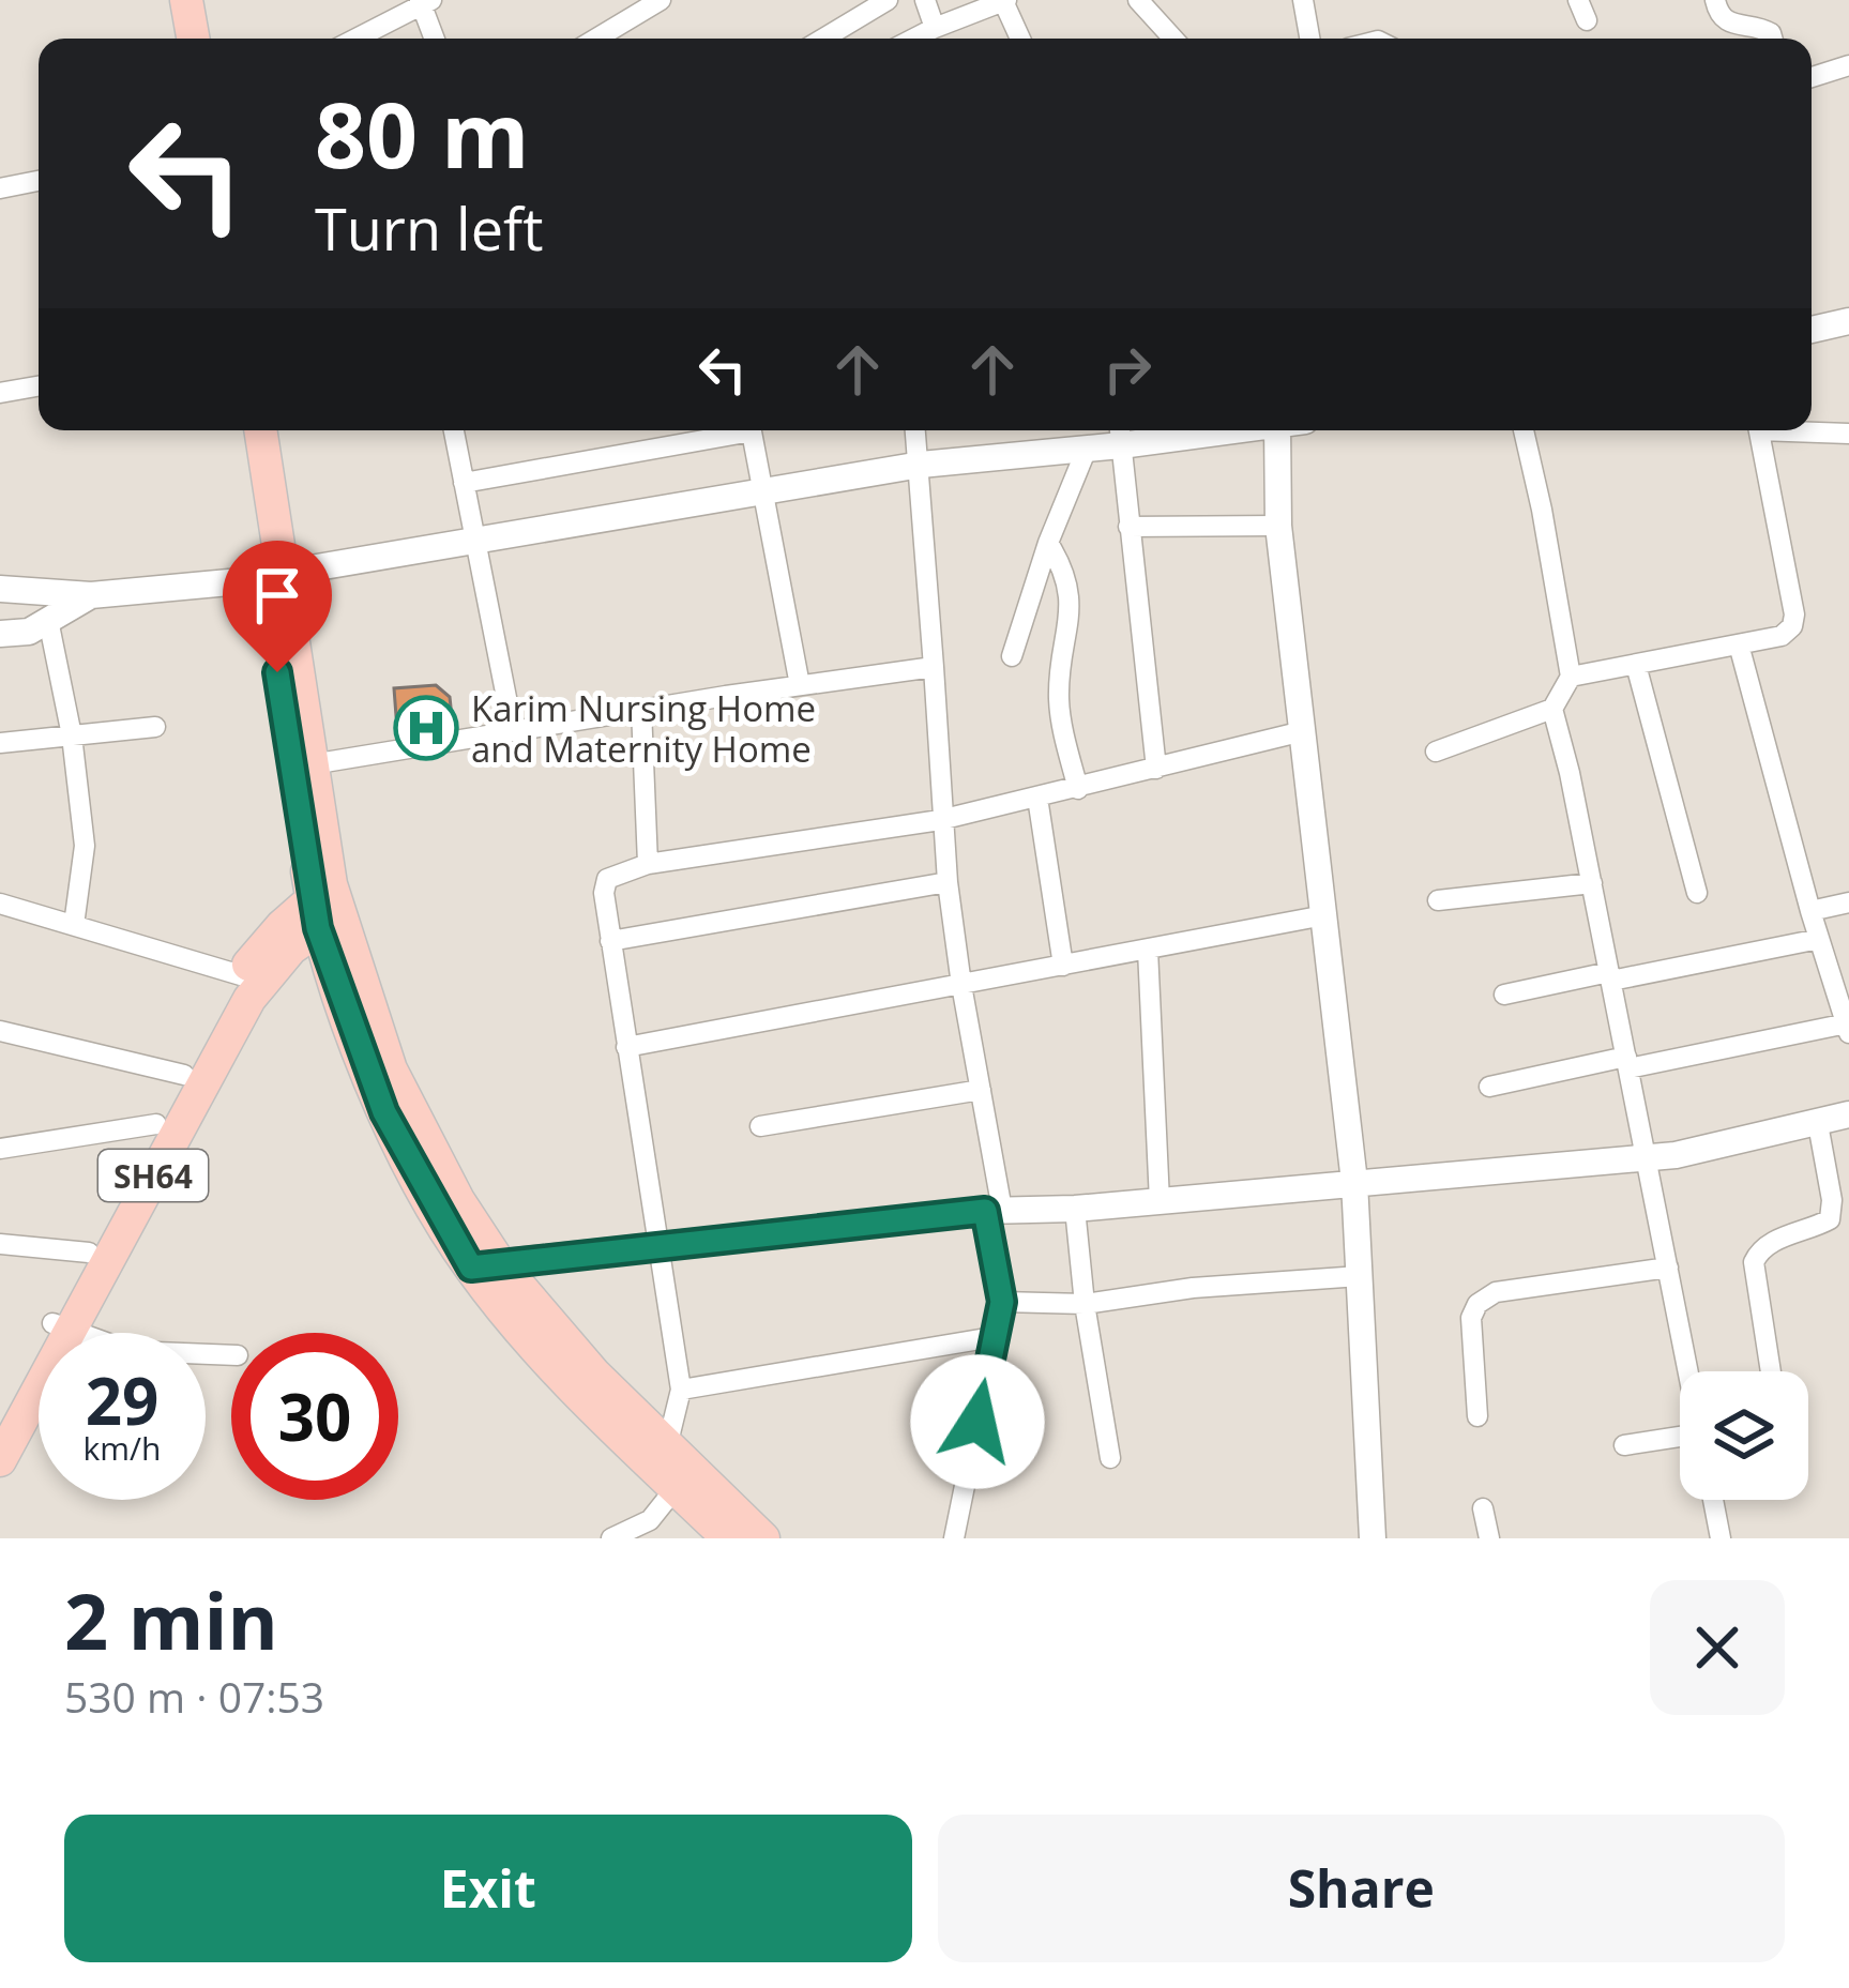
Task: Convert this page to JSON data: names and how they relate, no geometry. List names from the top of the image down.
{
  "streets": {
    "main road": ["SH64"]
  },
  "places": {
    "hospital": ["Karim Nursing Home and Maternity Home"]
  },
  "page": {
    "turn": ["80 m", "Turn left"],
    "speed": "29 km/h",
    "limit": "30",
    "heading": ["2 min", "530 m · 07:53"],
    "buttons": ["Exit", "Share"]
  }
}
